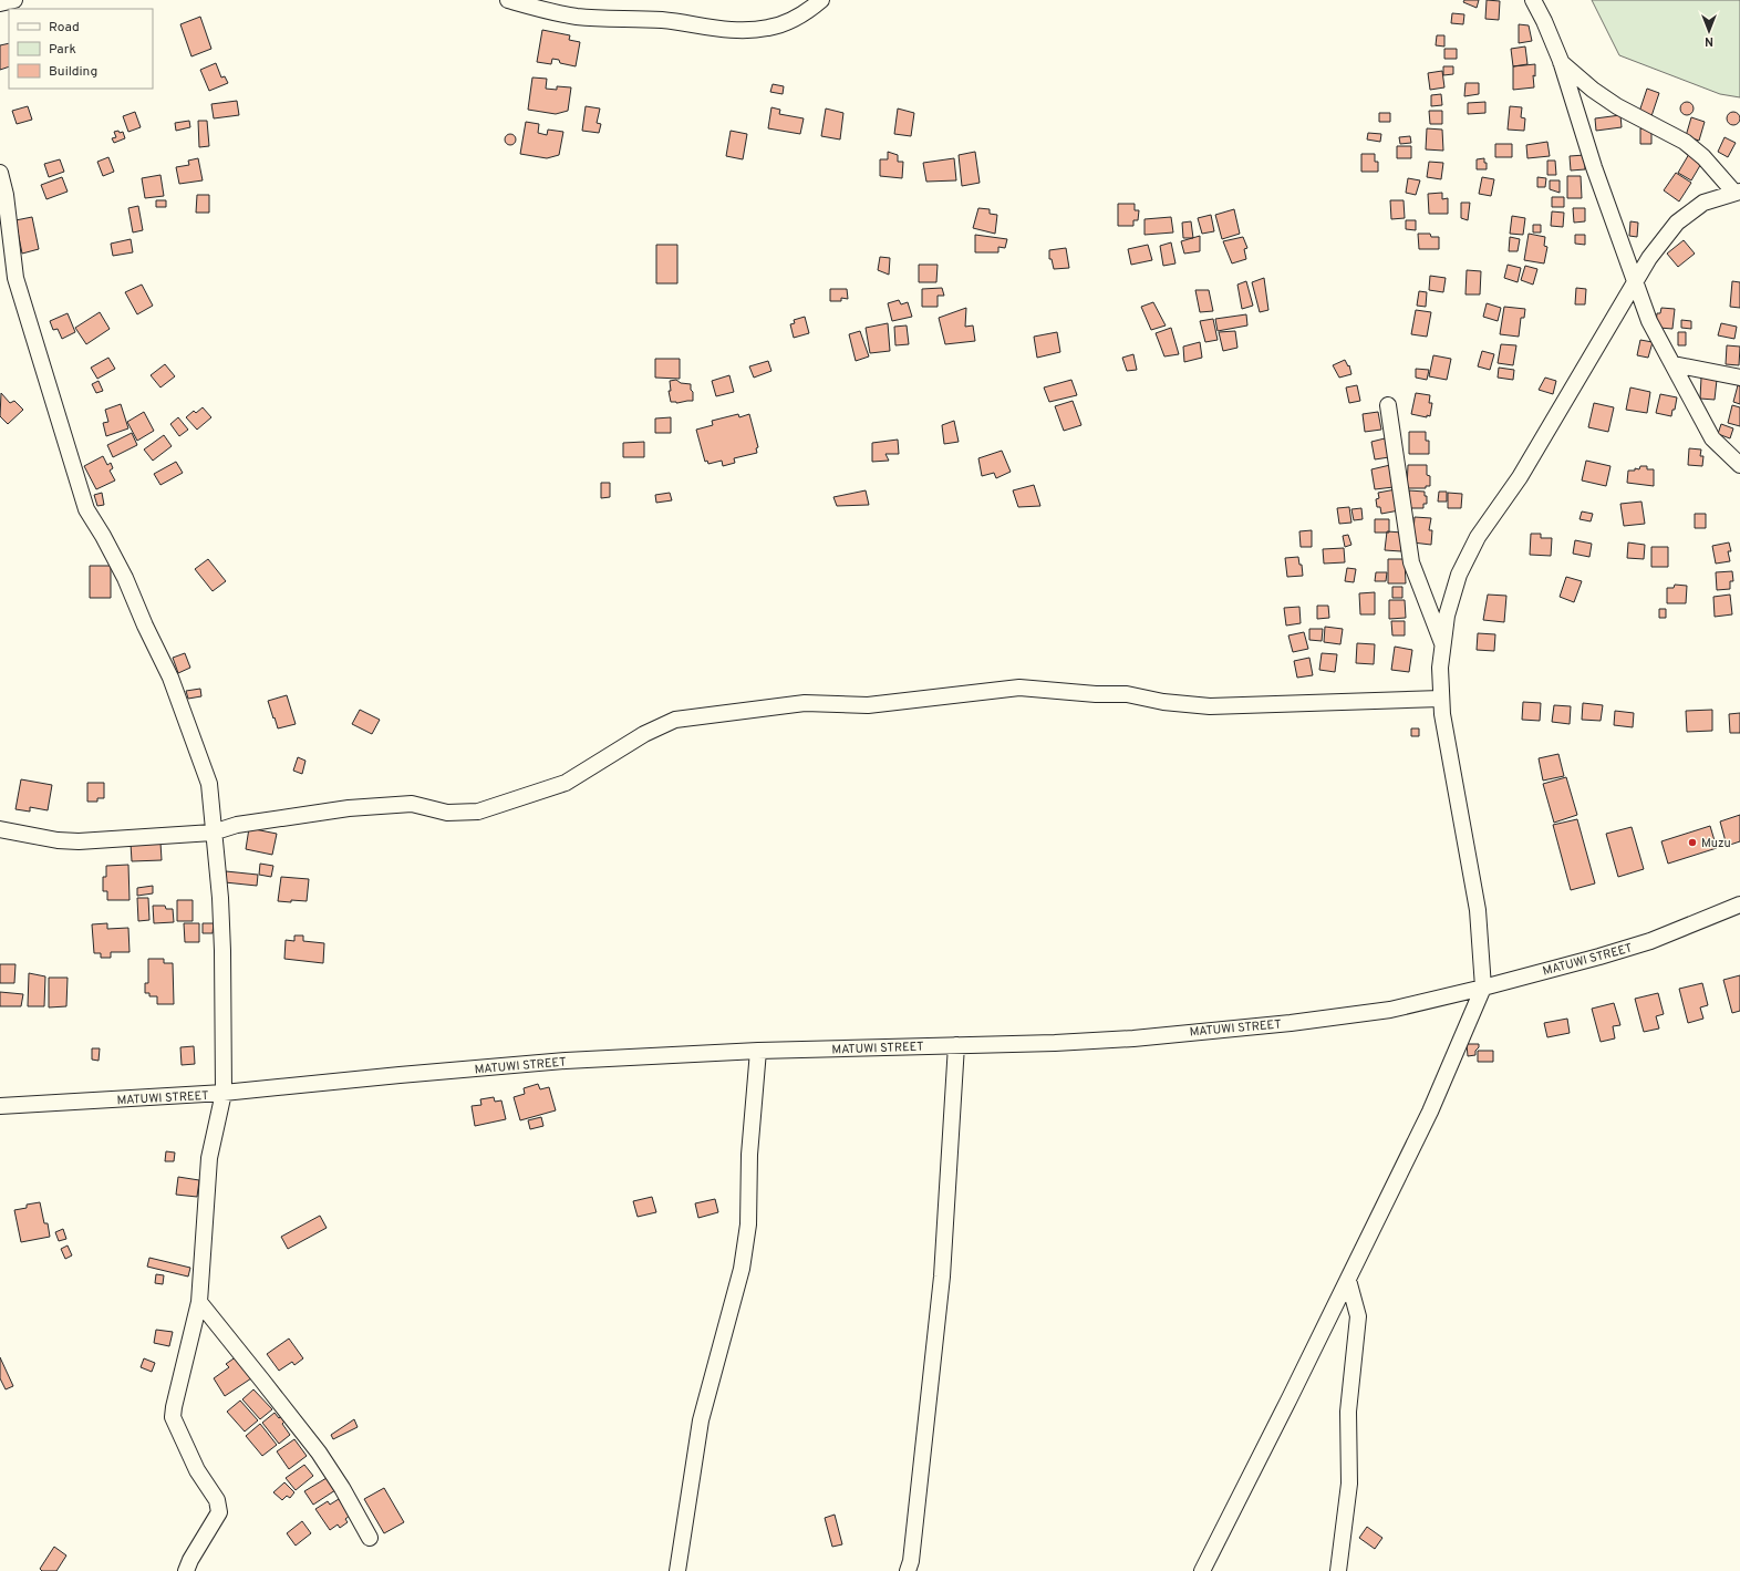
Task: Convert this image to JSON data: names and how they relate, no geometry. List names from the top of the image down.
{
  "streets": {
    "street": ["MATUWI STREET"]
  },
  "places": ["Muzu"],
  "legend": ["Road", "Park", "Building"],
  "north": "bottom"
}
